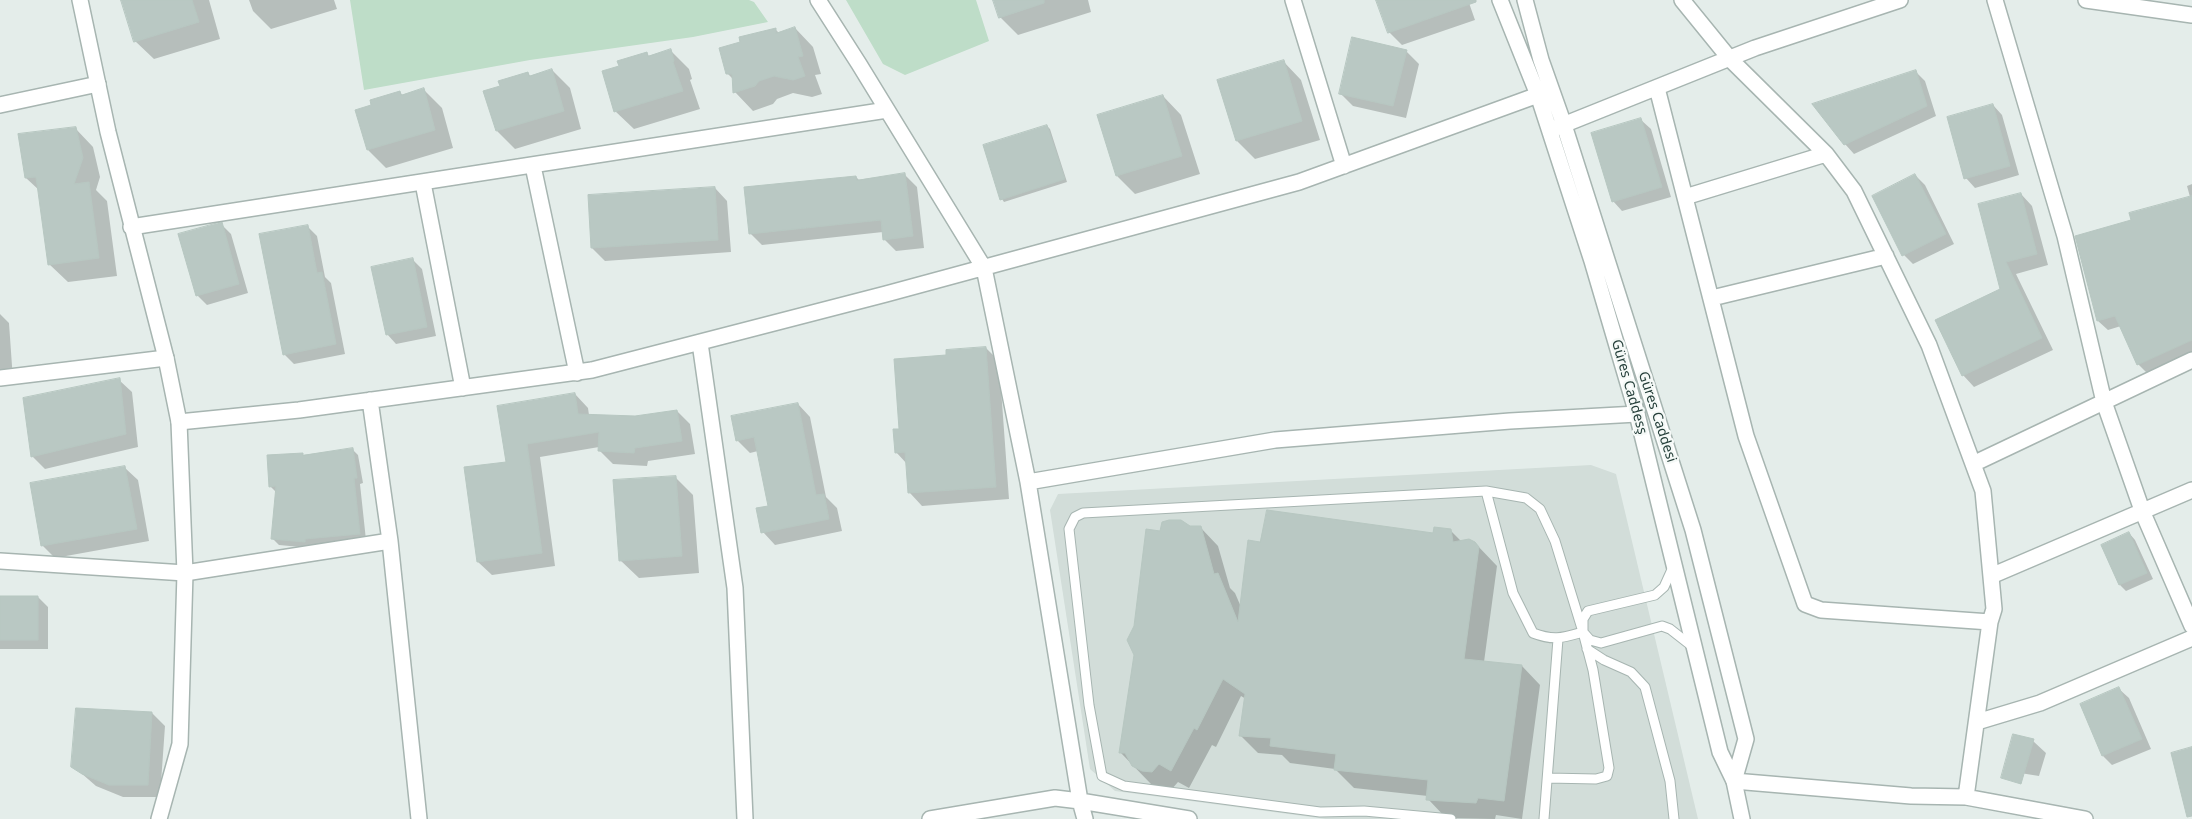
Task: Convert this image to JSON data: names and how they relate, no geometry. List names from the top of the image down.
{
  "streets": {
    "street": ["Güres Caddesş", "Güres Caddesi"]
  },
  "crossings": [
    ["Güres Caddesş", "Güres Caddesi"]
  ]
}
